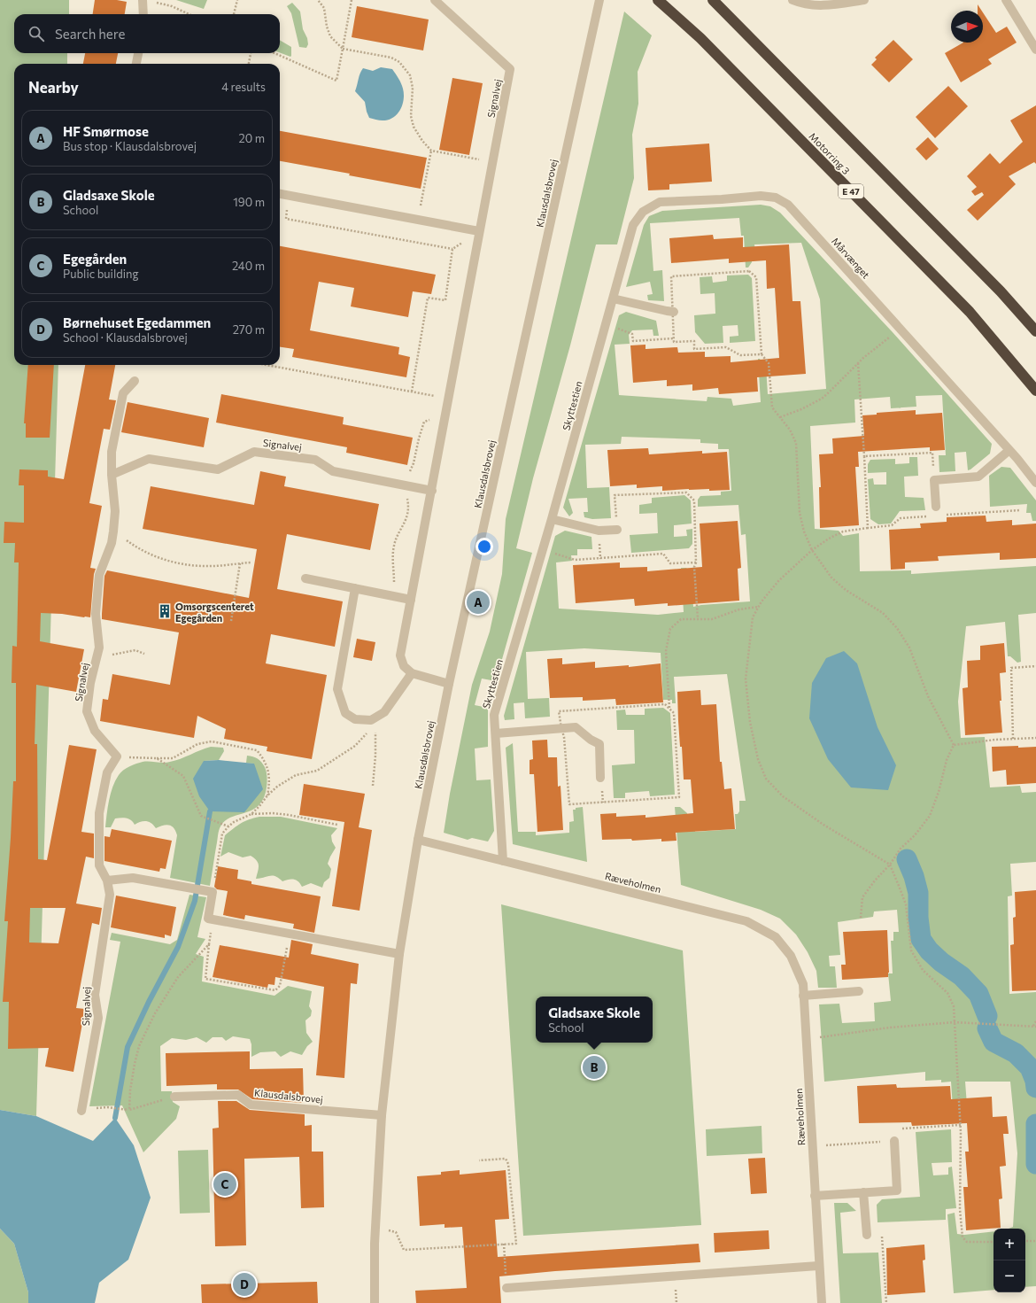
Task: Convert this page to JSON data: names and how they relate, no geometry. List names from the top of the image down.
{
  "streets": {
    "highway": ["Motorring 3", "E 47"],
    "street": [
      "Signalvej",
      "Klausdalsbrovej",
      "Mårvænget",
      "Skyttestien",
      "Ræveholmen"
    ]
  },
  "crossings": [
    ["Klausdalsbrovej", "Ræveholmen"],
    ["Mårvænget", "Skyttestien"],
    ["Skyttestien", "Ræveholmen"]
  ],
  "places": {
    "building": ["Omsorgscenteret Egegården"]
  },
  "north": "right",
  "page": {
    "search": "Search here",
    "heading": ["Nearby", "4 results"],
    "list": [
      {
        "mark": "A",
        "name": "HF Smørmose",
        "note": "Bus stop · Klausdalsbrovej",
        "value": "20 m"
      },
      {
        "mark": "B",
        "name": "Gladsaxe Skole",
        "note": "School",
        "value": "190 m"
      },
      {
        "mark": "C",
        "name": "Egegården",
        "note": "Public building",
        "value": "240 m"
      },
      {
        "mark": "D",
        "name": "Børnehuset Egedammen",
        "note": "School · Klausdalsbrovej",
        "value": "270 m"
      }
    ],
    "pins": [
      "A",
      "B",
      "C",
      "D"
    ],
    "popup": ["Gladsaxe Skole", "School"],
    "map_buttons": ["+", "−"]
  }
}
